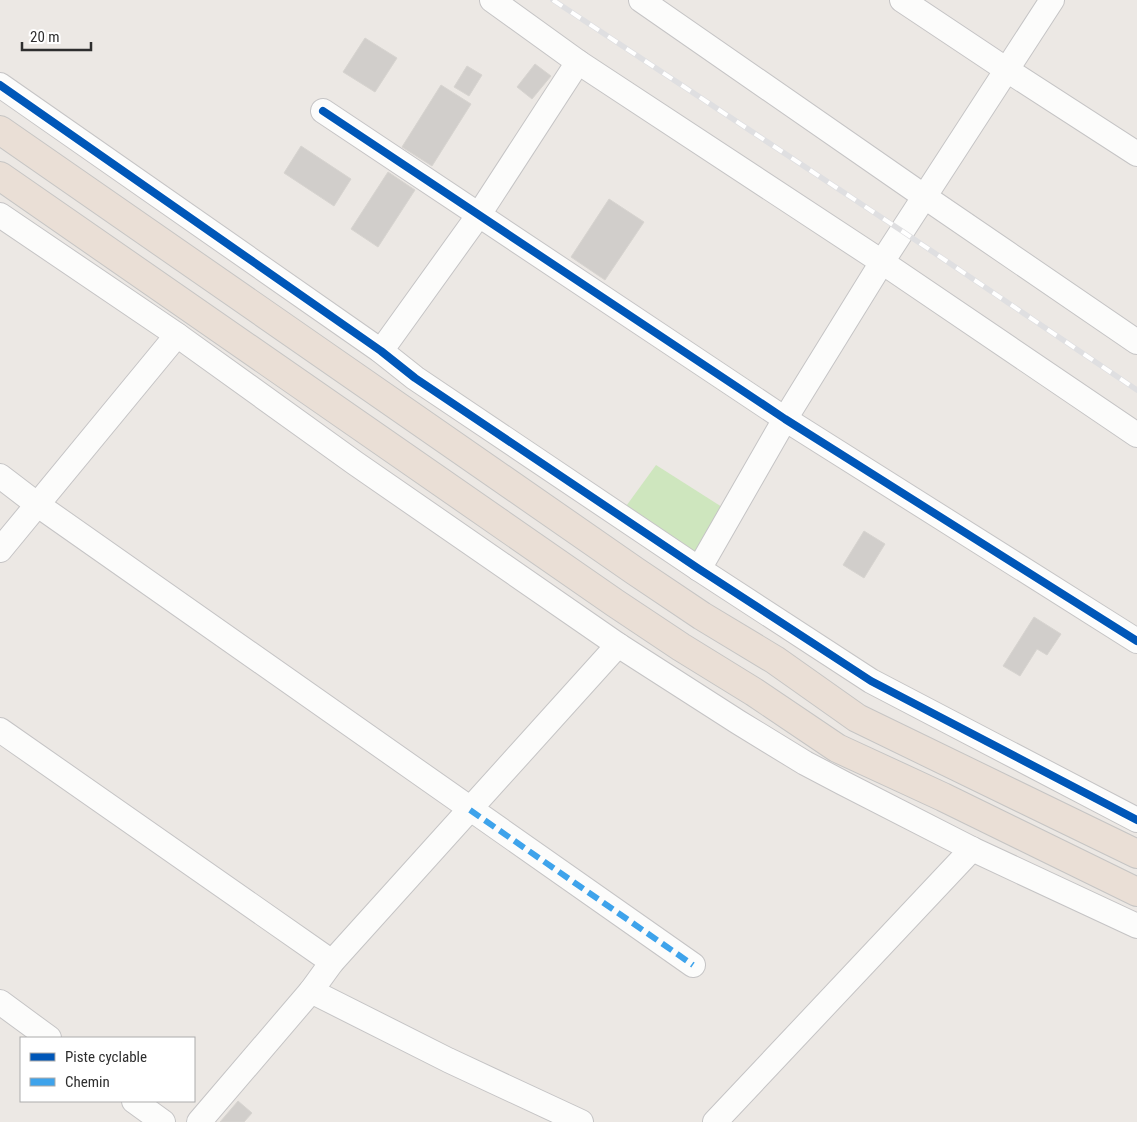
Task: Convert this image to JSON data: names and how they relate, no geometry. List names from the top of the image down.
{
  "legend": ["Piste cyclable", "Chemin"],
  "scale_bar": "20 m"
}
